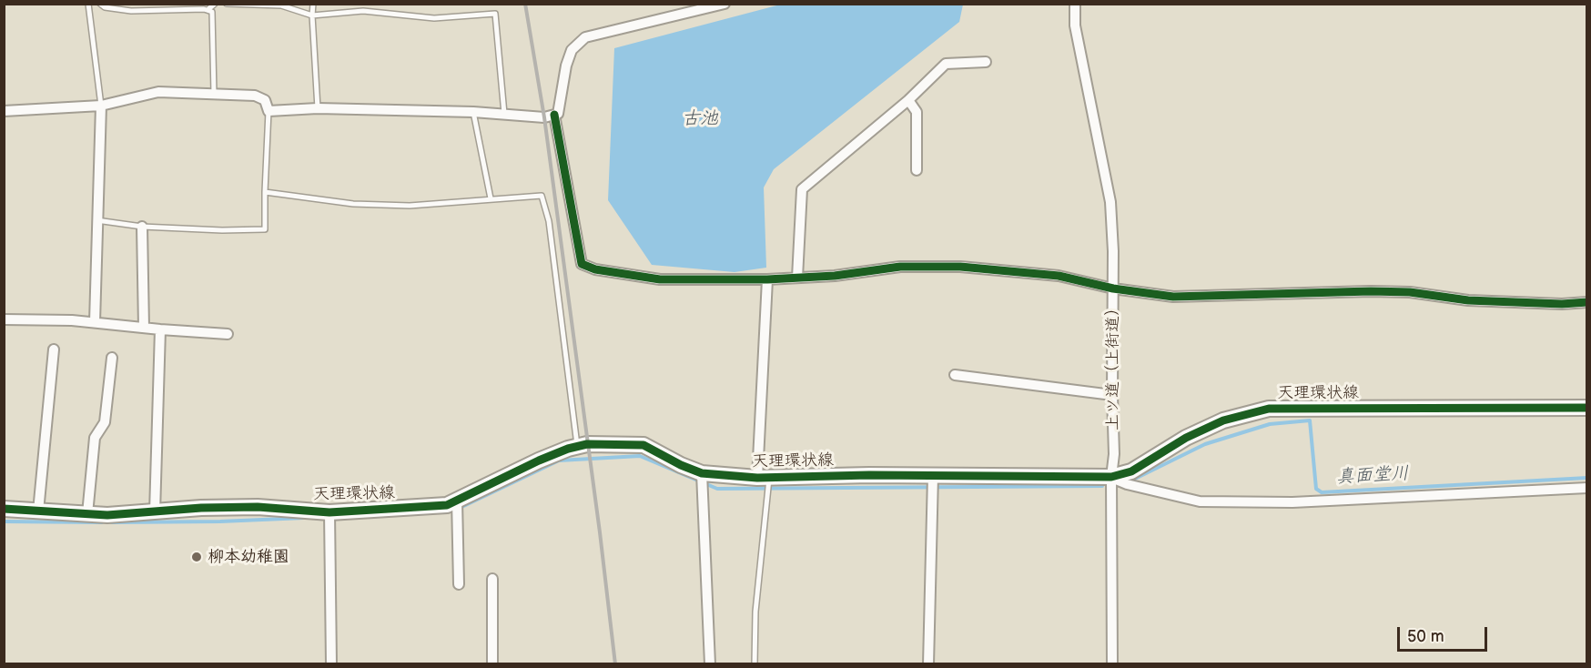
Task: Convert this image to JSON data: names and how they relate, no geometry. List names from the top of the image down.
{
  "streets": {
    "main road": ["天理環状線"],
    "street": ["上ツ道（上街道）"]
  },
  "crossings": [
    ["上ツ道（上街道）", "天理環状線"]
  ],
  "water": ["古池", "真面堂川"],
  "places": ["柳本幼稚園"],
  "scale_bar": "50 m"
}
